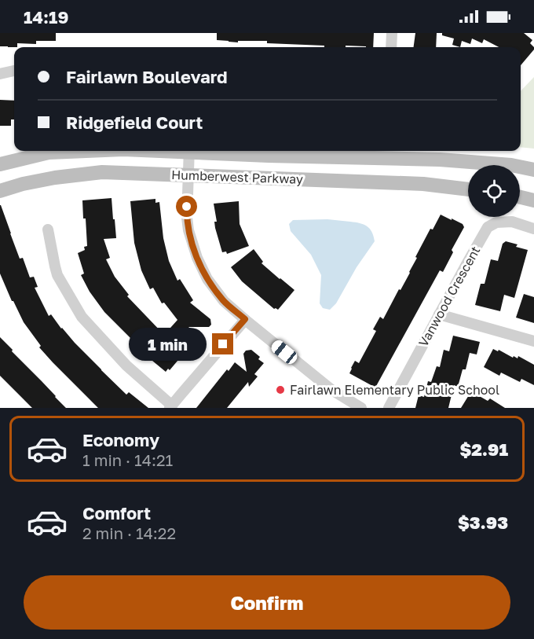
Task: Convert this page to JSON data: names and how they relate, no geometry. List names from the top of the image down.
{
  "streets": {
    "main road": ["Humberwest Parkway"],
    "street": ["Vanwood Crescent"]
  },
  "places": ["Fairlawn Elementary Public School"],
  "page": {
    "status": "14:19",
    "banner": ["Fairlawn Boulevard", "Ridgefield Court"],
    "bubble": "1 min",
    "list": [
      {
        "name": "Economy",
        "note": "1 min · 14:21",
        "value": "$2.91"
      },
      {
        "name": "Comfort",
        "note": "2 min · 14:22",
        "value": "$3.93"
      }
    ],
    "buttons": "Confirm"
  }
}
